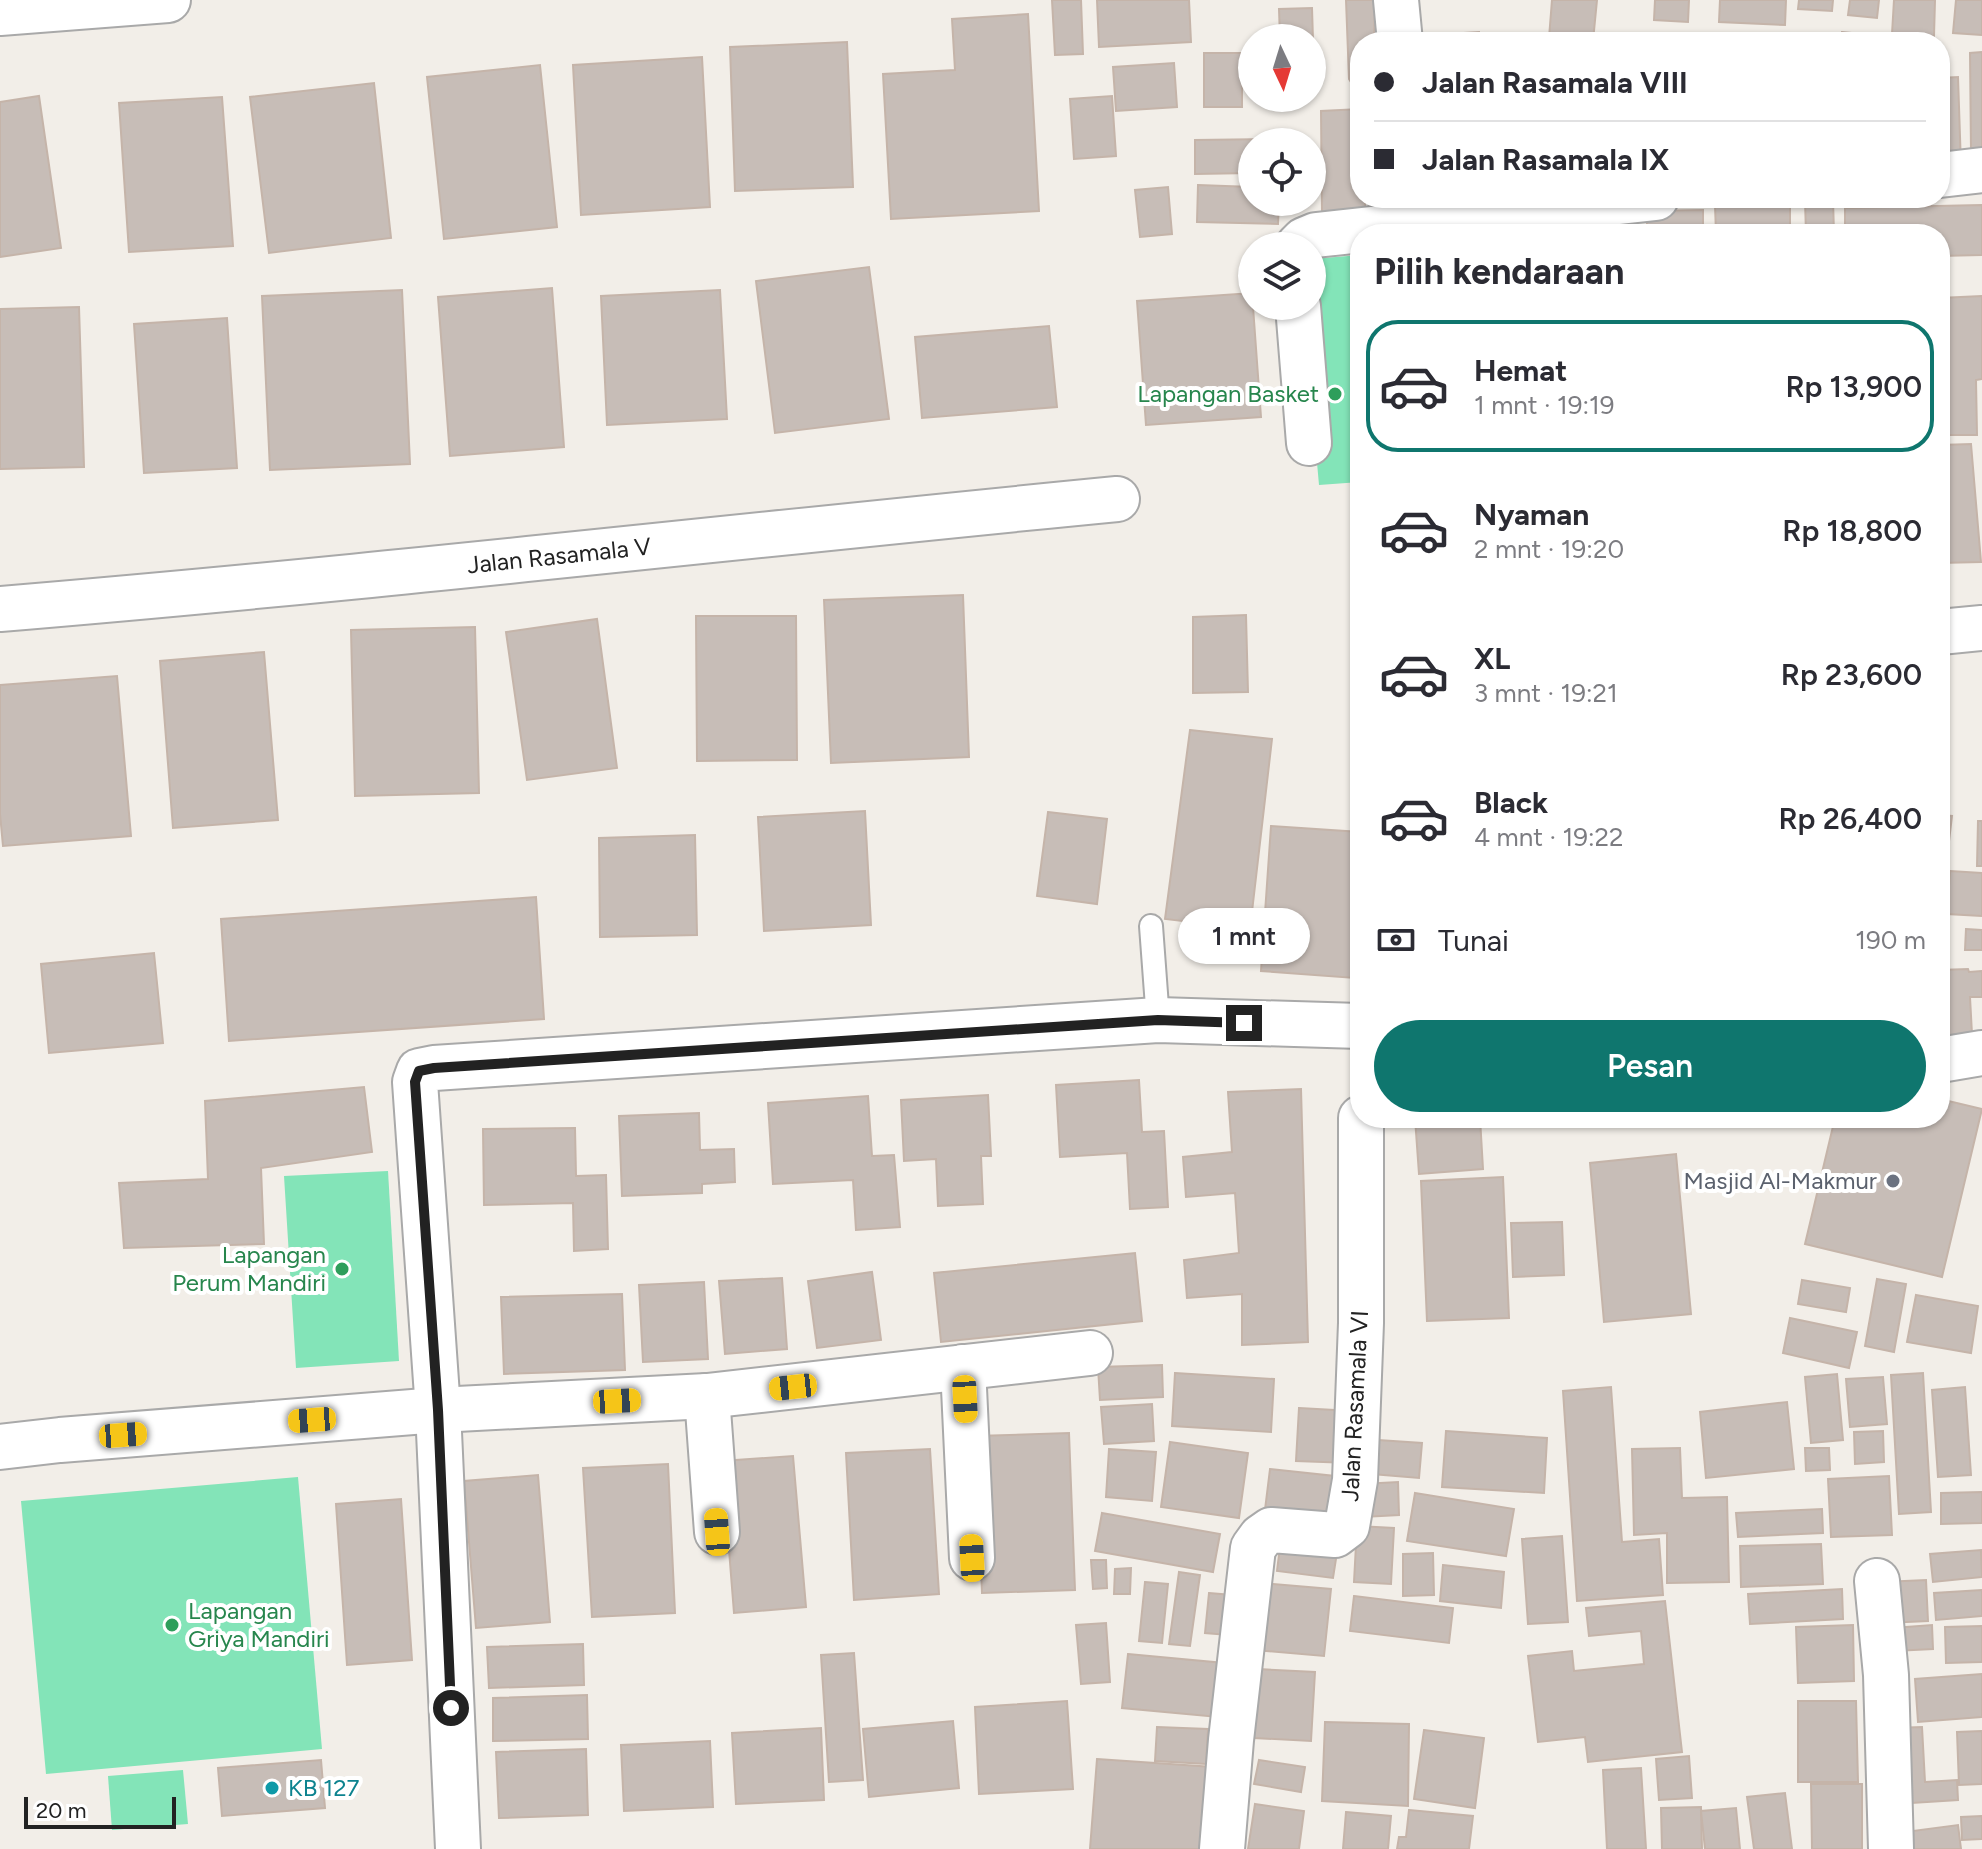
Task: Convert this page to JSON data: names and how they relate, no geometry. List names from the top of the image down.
{
  "streets": {
    "street": ["Jalan Rasamala V", "Jalan Rasamala VI"]
  },
  "places": [
    "Lapangan Basket",
    "Masjid Al-Makmur",
    "Lapangan Perum Mandiri",
    "Lapangan Griya Mandiri",
    "KB 127"
  ],
  "scale_bar": "20 m",
  "north": "bottom",
  "page": {
    "banner": ["Jalan Rasamala VIII", "Jalan Rasamala IX"],
    "heading": "Pilih kendaraan",
    "list": [
      {
        "name": "Hemat",
        "note": "1 mnt · 19:19",
        "value": "Rp 13,900"
      },
      {
        "name": "Nyaman",
        "note": "2 mnt · 19:20",
        "value": "Rp 18,800"
      },
      {
        "name": "XL",
        "note": "3 mnt · 19:21",
        "value": "Rp 23,600"
      },
      {
        "name": "Black",
        "note": "4 mnt · 19:22",
        "value": "Rp 26,400"
      }
    ],
    "pay": ["Tunai", "190 m"],
    "bubble": "1 mnt",
    "buttons": "Pesan",
    "scale": "20 m"
  }
}
